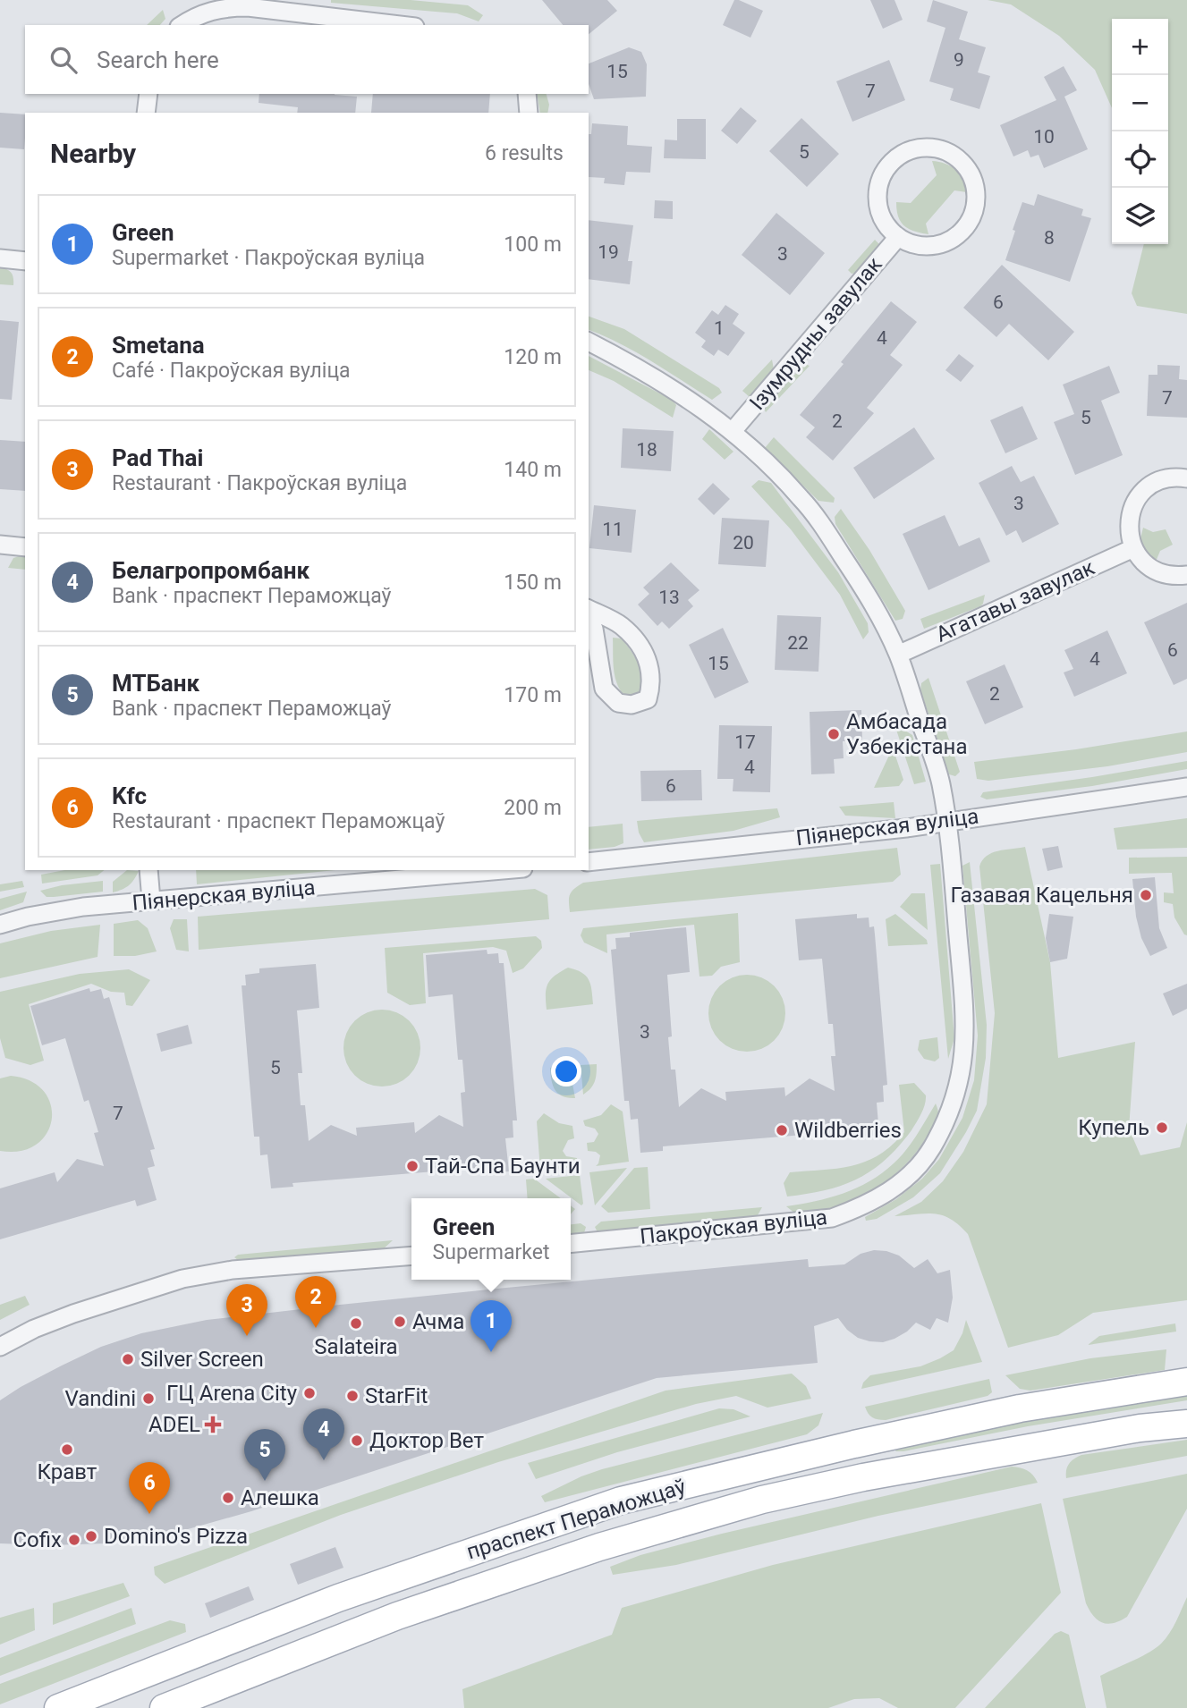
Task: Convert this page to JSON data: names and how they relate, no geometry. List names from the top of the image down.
{
  "streets": {
    "main road": ["праспект Пераможцаў"],
    "street": [
      "Ізумрудны завулак",
      "Агатавы завулак",
      "Піянерская вуліца",
      "Пакроўская вуліца"
    ]
  },
  "crossings": [
    ["Ізумрудны завулак", "Пакроўская вуліца"],
    ["Агатавы завулак", "Пакроўская вуліца"],
    ["Піянерская вуліца", "Пакроўская вуліца"]
  ],
  "places": {
    "other": [
      "Амбасада Узбекістана",
      "Газавая Кацельня",
      "Купель",
      "Wildberries",
      "Тай-Спа Баунти",
      "Ачма",
      "Salateira",
      "Silver Screen",
      "ГЦ Arena City",
      "StarFit",
      "Vandini",
      "Доктор Вет",
      "Кравт",
      "Алешка",
      "Domino's Pizza",
      "Cofix"
    ],
    "health": ["ADEL"]
  },
  "house_numbers": [
    "9",
    "15",
    "7",
    "10",
    "5",
    "8",
    "19",
    "3",
    "6",
    "1",
    "4",
    "7",
    "5",
    "2",
    "18",
    "3",
    "11",
    "20",
    "13",
    "22",
    "6",
    "4",
    "15",
    "2",
    "17",
    "4",
    "6",
    "3",
    "5",
    "7"
  ],
  "page": {
    "map_buttons": ["+", "−"],
    "search": "Search here",
    "heading": ["Nearby", "6 results"],
    "list": [
      {
        "mark": "1",
        "name": "Green",
        "note": "Supermarket · Пакроўская вуліца",
        "value": "100 m"
      },
      {
        "mark": "2",
        "name": "Smetana",
        "note": "Café · Пакроўская вуліца",
        "value": "120 m"
      },
      {
        "mark": "3",
        "name": "Pad Thai",
        "note": "Restaurant · Пакроўская вуліца",
        "value": "140 m"
      },
      {
        "mark": "4",
        "name": "Белагропромбанк",
        "note": "Bank · праспект Пераможцаў",
        "value": "150 m"
      },
      {
        "mark": "5",
        "name": "МТБанк",
        "note": "Bank · праспект Пераможцаў",
        "value": "170 m"
      },
      {
        "mark": "6",
        "name": "Kfc",
        "note": "Restaurant · праспект Пераможцаў",
        "value": "200 m"
      }
    ],
    "popup": ["Green", "Supermarket"],
    "pins": [
      "2",
      "3",
      "1",
      "4",
      "5",
      "6"
    ]
  }
}
